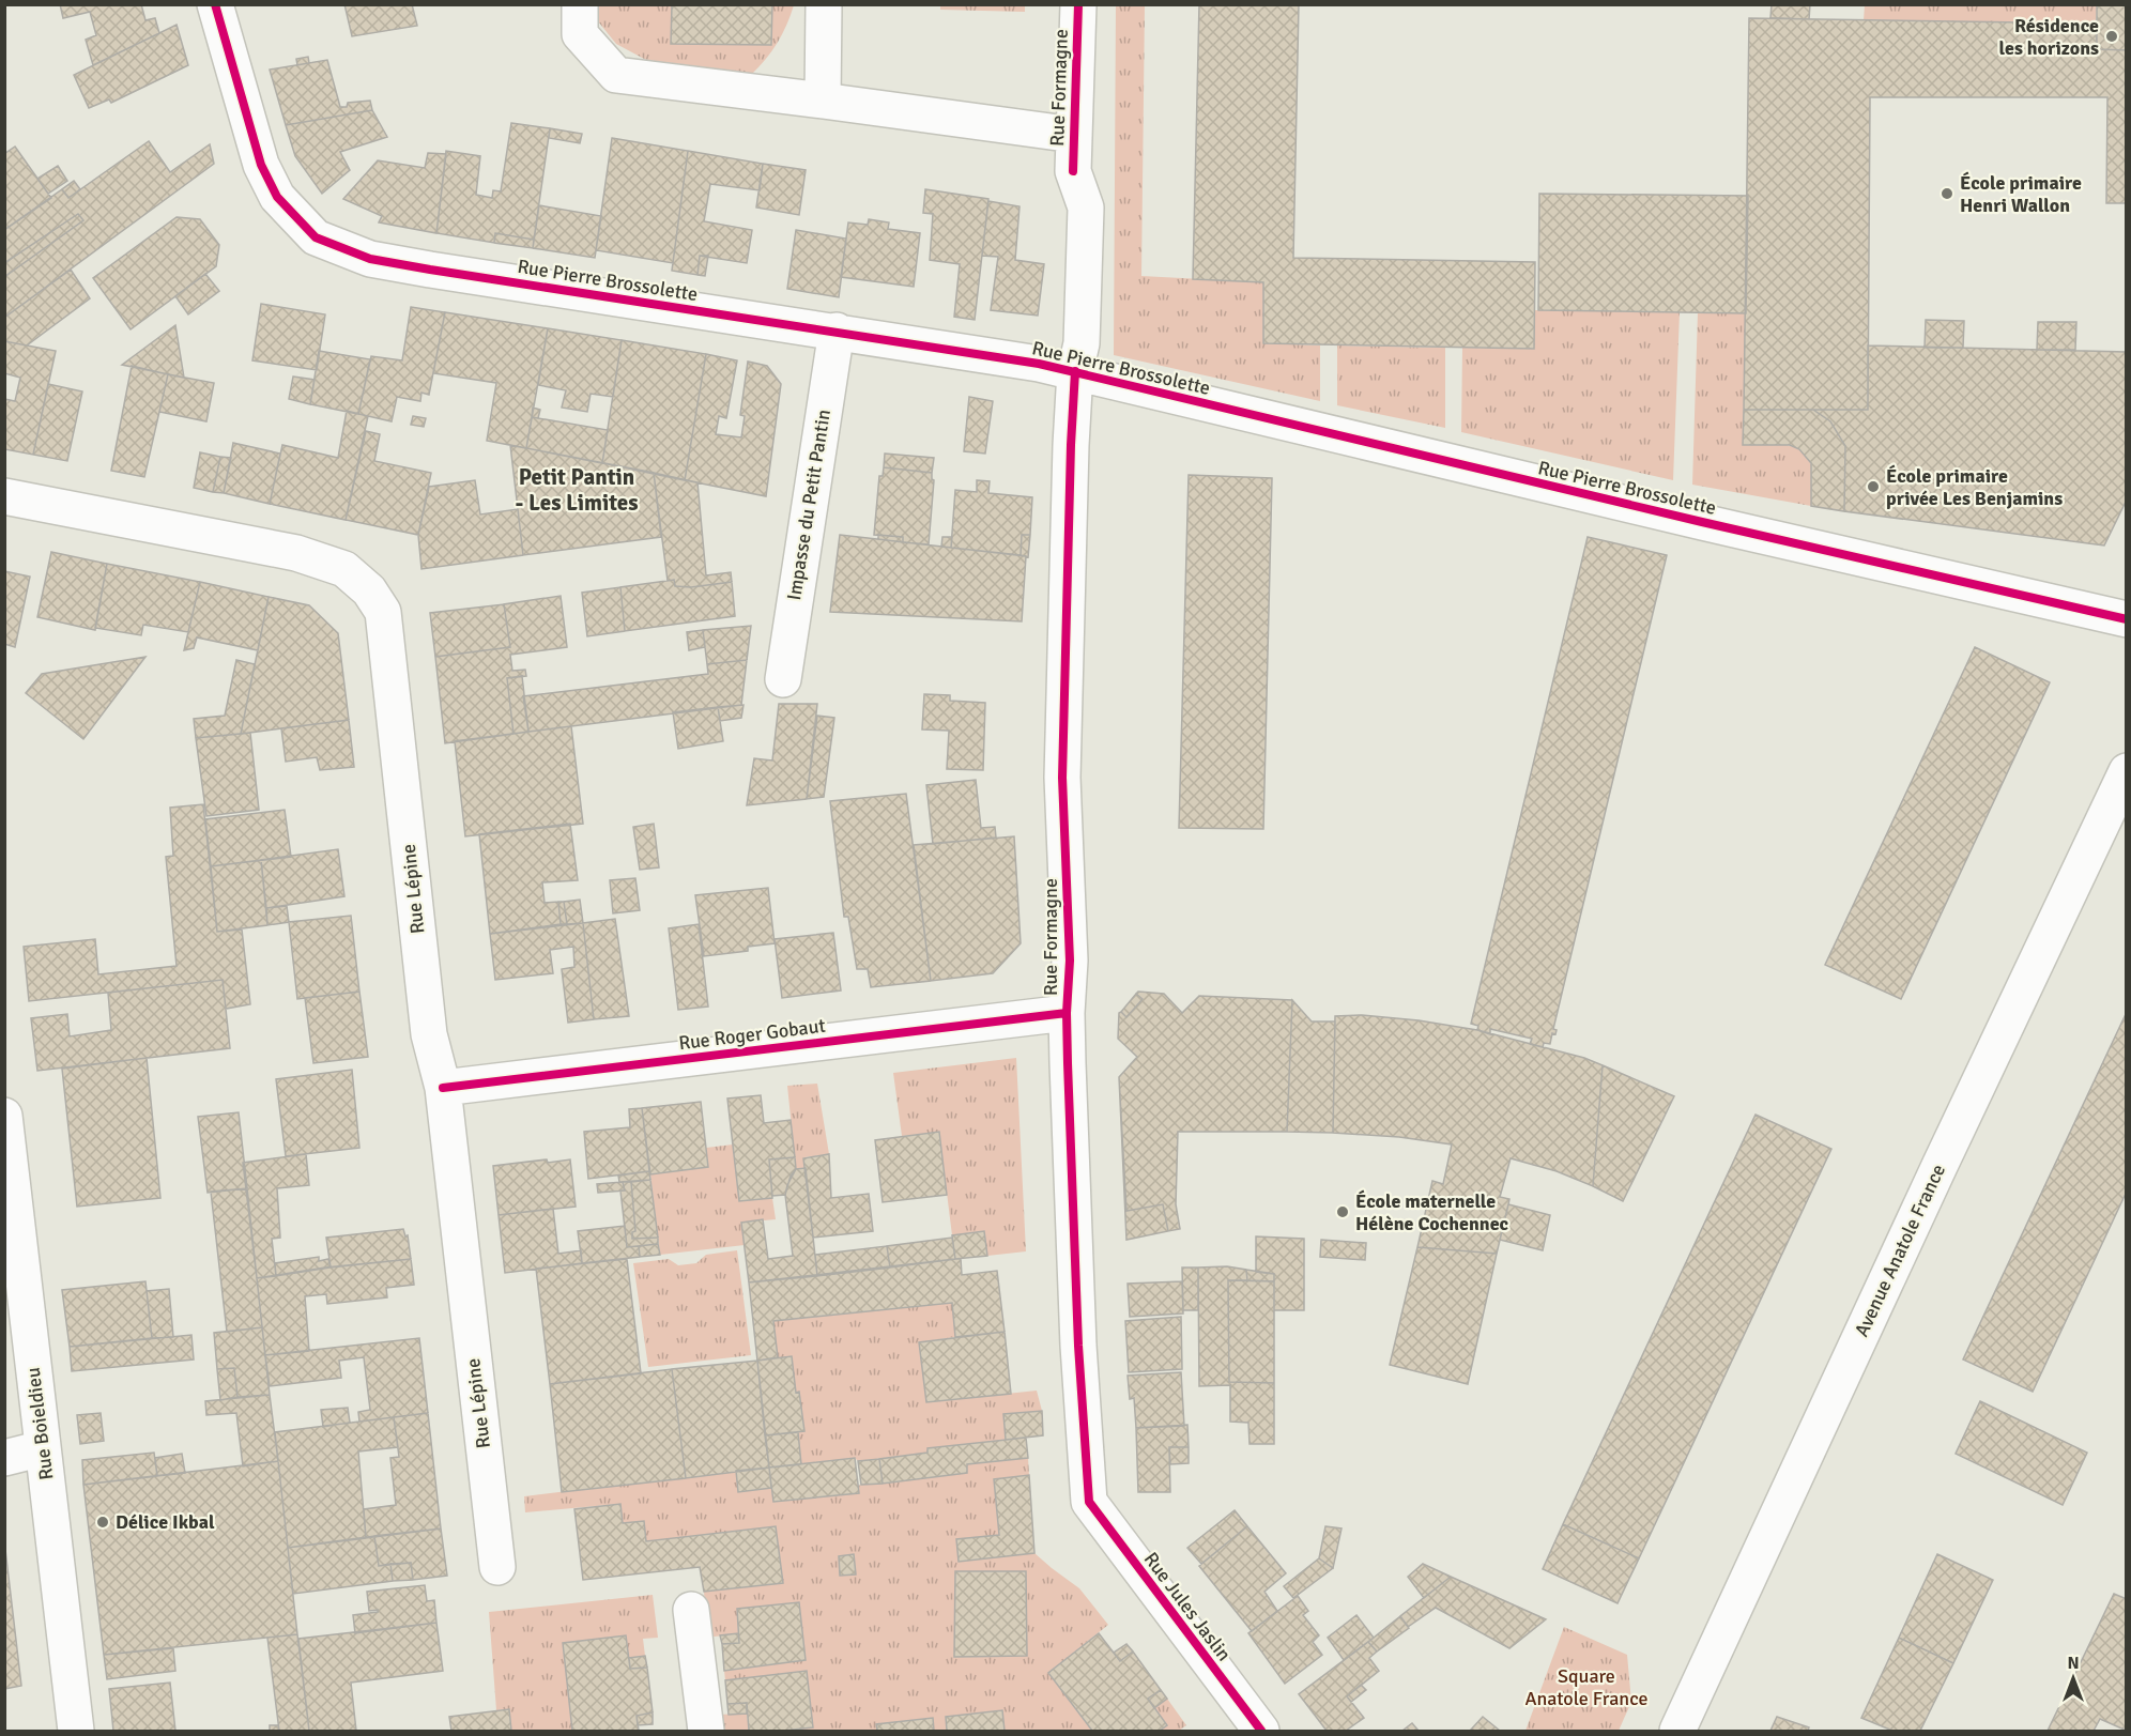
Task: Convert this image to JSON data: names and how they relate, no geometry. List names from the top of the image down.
{
  "streets": {
    "street": [
      "Rue Formagne",
      "Rue Pierre Brossolette",
      "Impasse du Petit Pantin",
      "Rue Lépine",
      "Rue Roger Gobaut",
      "Avenue Anatole France",
      "Rue Boieldieu",
      "Rue Jules Jaslin"
    ]
  },
  "crossings": [
    ["Rue Formagne", "Rue Pierre Brossolette"],
    ["Rue Formagne", "Rue Roger Gobaut"],
    ["Rue Formagne", "Rue Jules Jaslin"],
    ["Rue Pierre Brossolette", "Impasse du Petit Pantin"],
    ["Rue Lépine", "Rue Roger Gobaut"]
  ],
  "districts": ["Petit Pantin - Les Limites"],
  "parks": ["Square Anatole France"],
  "places": [
    "Résidence les horizons",
    "École primaire Henri Wallon",
    "École primaire privée Les Benjamins",
    "École maternelle Hélène Cochennec",
    "Délice Ikbal"
  ],
  "north": "top"
}
